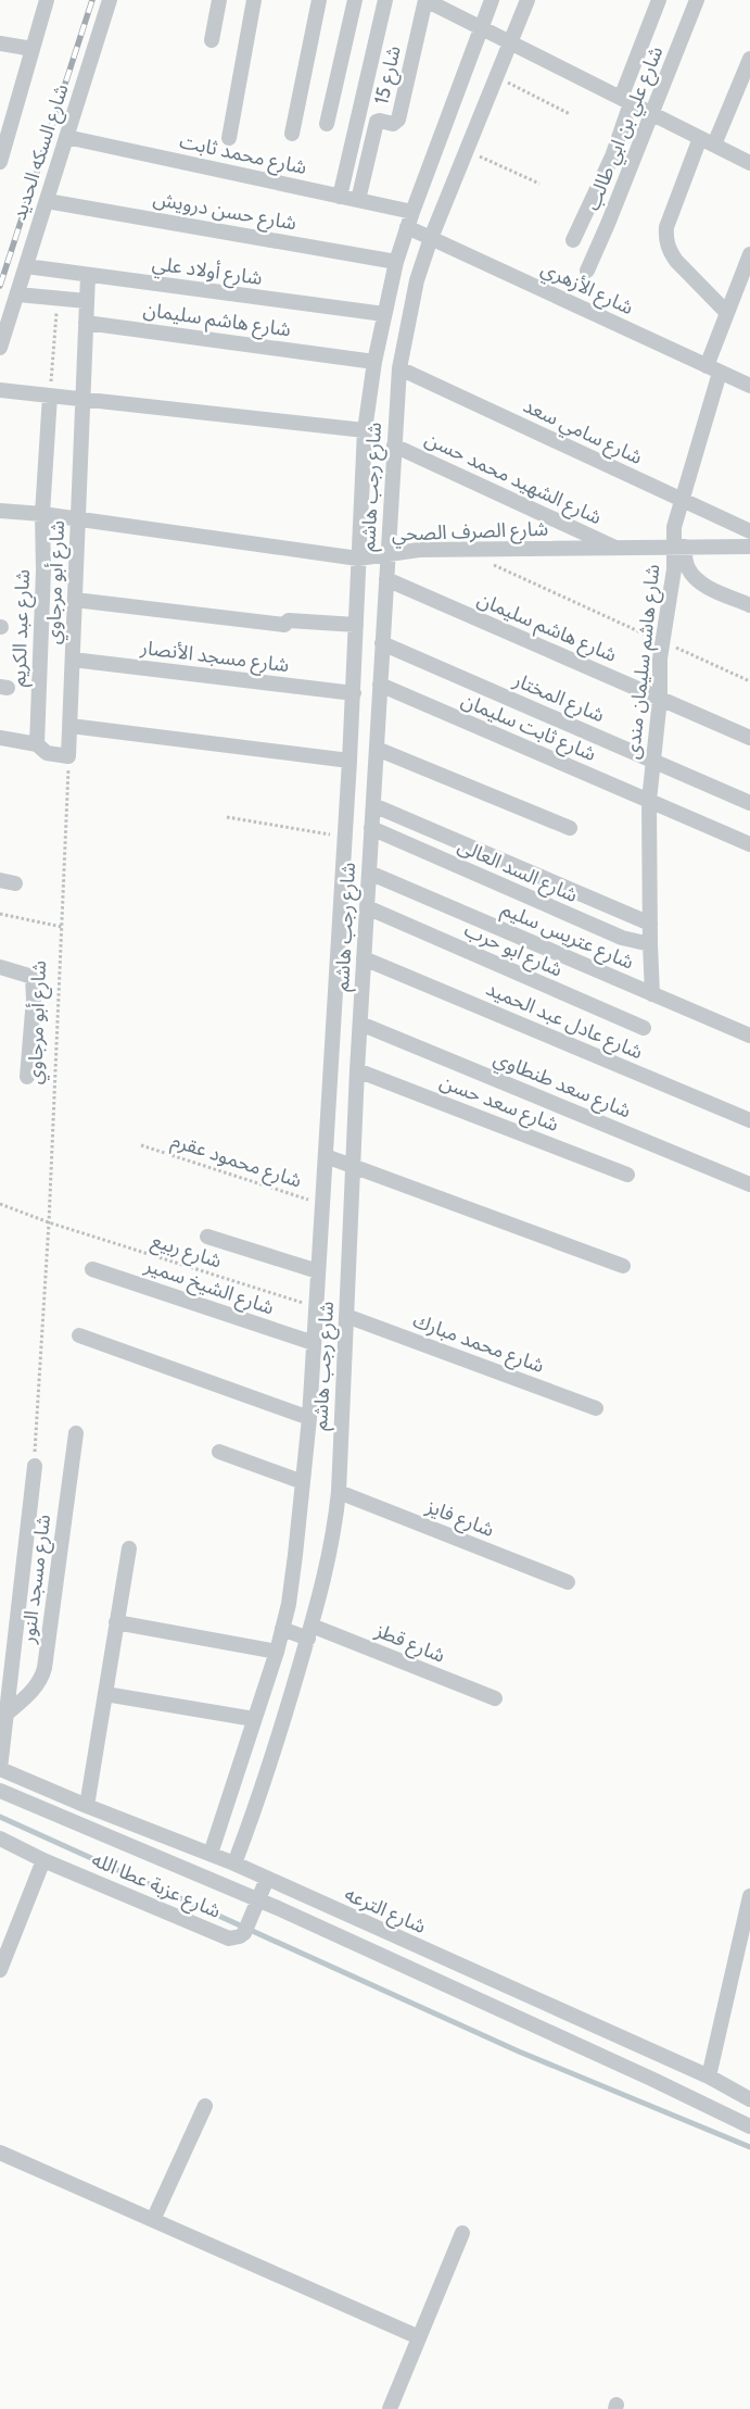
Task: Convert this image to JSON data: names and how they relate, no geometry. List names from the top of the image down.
{
  "streets": {
    "street": [
      "شارع 15",
      "شارع علي بن ابي طالب",
      "شارع السكه الحديد",
      "شارع محمد ثابت",
      "شارع حسن درويش",
      "شارع أولاد علي",
      "شارع الأزهري",
      "شارع هاشم سليمان",
      "شارع سامي سعد",
      "شارع الشهيد محمد حسن",
      "شارع رجب هاشم",
      "شارع الصرف الصحي",
      "شارع أبو مرجاوي",
      "شارع عبد الكريم",
      "شارع مسجد الأنصار",
      "شارع هاشم سليمان مندى",
      "شارع المختار",
      "شارع ثابت سليمان",
      "شارع السد العالى",
      "شارع عتريس سليم",
      "شارع ابو حرب",
      "شارع عادل عبد الحميد",
      "شارع سعد طنطاوي",
      "شارع سعد حسن",
      "شارع الشيخ سمير",
      "شارع محمد مبارك",
      "شارع فايز",
      "شارع مسجد النور",
      "شارع قطز",
      "شارع عزبة عطا الله",
      "شارع الترعه"
    ],
    "path": ["شارع محمود عقرم", "شارع ربيع"]
  },
  "crossings": [
    ["شارع 15", "شارع محمد ثابت"],
    ["شارع السكه الحديد", "شارع محمد ثابت"],
    ["شارع السكه الحديد", "شارع حسن درويش"],
    ["شارع السكه الحديد", "شارع أولاد علي"],
    ["شارع محمد ثابت", "شارع الأزهري"],
    ["شارع محمد ثابت", "شارع رجب هاشم"],
    ["شارع حسن درويش", "شارع رجب هاشم"],
    ["شارع أولاد علي", "شارع رجب هاشم"],
    ["شارع أولاد علي", "شارع أبو مرجاوي"],
    ["شارع الأزهري", "شارع رجب هاشم"],
    ["شارع الأزهري", "شارع هاشم سليمان مندى"],
    ["شارع هاشم سليمان", "شارع رجب هاشم"],
    ["شارع هاشم سليمان", "شارع أبو مرجاوي"],
    ["شارع هاشم سليمان", "شارع هاشم سليمان مندى"],
    ["شارع سامي سعد", "شارع رجب هاشم"],
    ["شارع سامي سعد", "شارع هاشم سليمان مندى"],
    ["شارع الشهيد محمد حسن", "شارع رجب هاشم"],
    ["شارع الشهيد محمد حسن", "شارع الصرف الصحي"],
    ["شارع رجب هاشم", "شارع الصرف الصحي"],
    ["شارع رجب هاشم", "شارع مسجد الأنصار"],
    ["شارع رجب هاشم", "شارع المختار"],
    ["شارع رجب هاشم", "شارع ثابت سليمان"],
    ["شارع رجب هاشم", "شارع السد العالى"],
    ["شارع رجب هاشم", "شارع عتريس سليم"],
    ["شارع رجب هاشم", "شارع ابو حرب"],
    ["شارع رجب هاشم", "شارع عادل عبد الحميد"],
    ["شارع رجب هاشم", "شارع سعد طنطاوي"],
    ["شارع رجب هاشم", "شارع سعد حسن"],
    ["شارع رجب هاشم", "شارع محمود عقرم"],
    ["شارع رجب هاشم", "شارع ربيع"],
    ["شارع رجب هاشم", "شارع الشيخ سمير"],
    ["شارع رجب هاشم", "شارع محمد مبارك"],
    ["شارع رجب هاشم", "شارع فايز"],
    ["شارع رجب هاشم", "شارع قطز"],
    ["شارع رجب هاشم", "شارع الترعه"],
    ["شارع الصرف الصحي", "شارع أبو مرجاوي"],
    ["شارع الصرف الصحي", "شارع عبد الكريم"],
    ["شارع الصرف الصحي", "شارع هاشم سليمان مندى"],
    ["شارع أبو مرجاوي", "شارع مسجد الأنصار"],
    ["شارع أبو مرجاوي", "شارع ربيع"],
    ["شارع هاشم سليمان مندى", "شارع المختار"],
    ["شارع هاشم سليمان مندى", "شارع ثابت سليمان"],
    ["شارع هاشم سليمان مندى", "شارع السد العالى"],
    ["شارع هاشم سليمان مندى", "شارع عتريس سليم"],
    ["شارع عزبة عطا الله", "شارع الترعه"]
  ]
}
